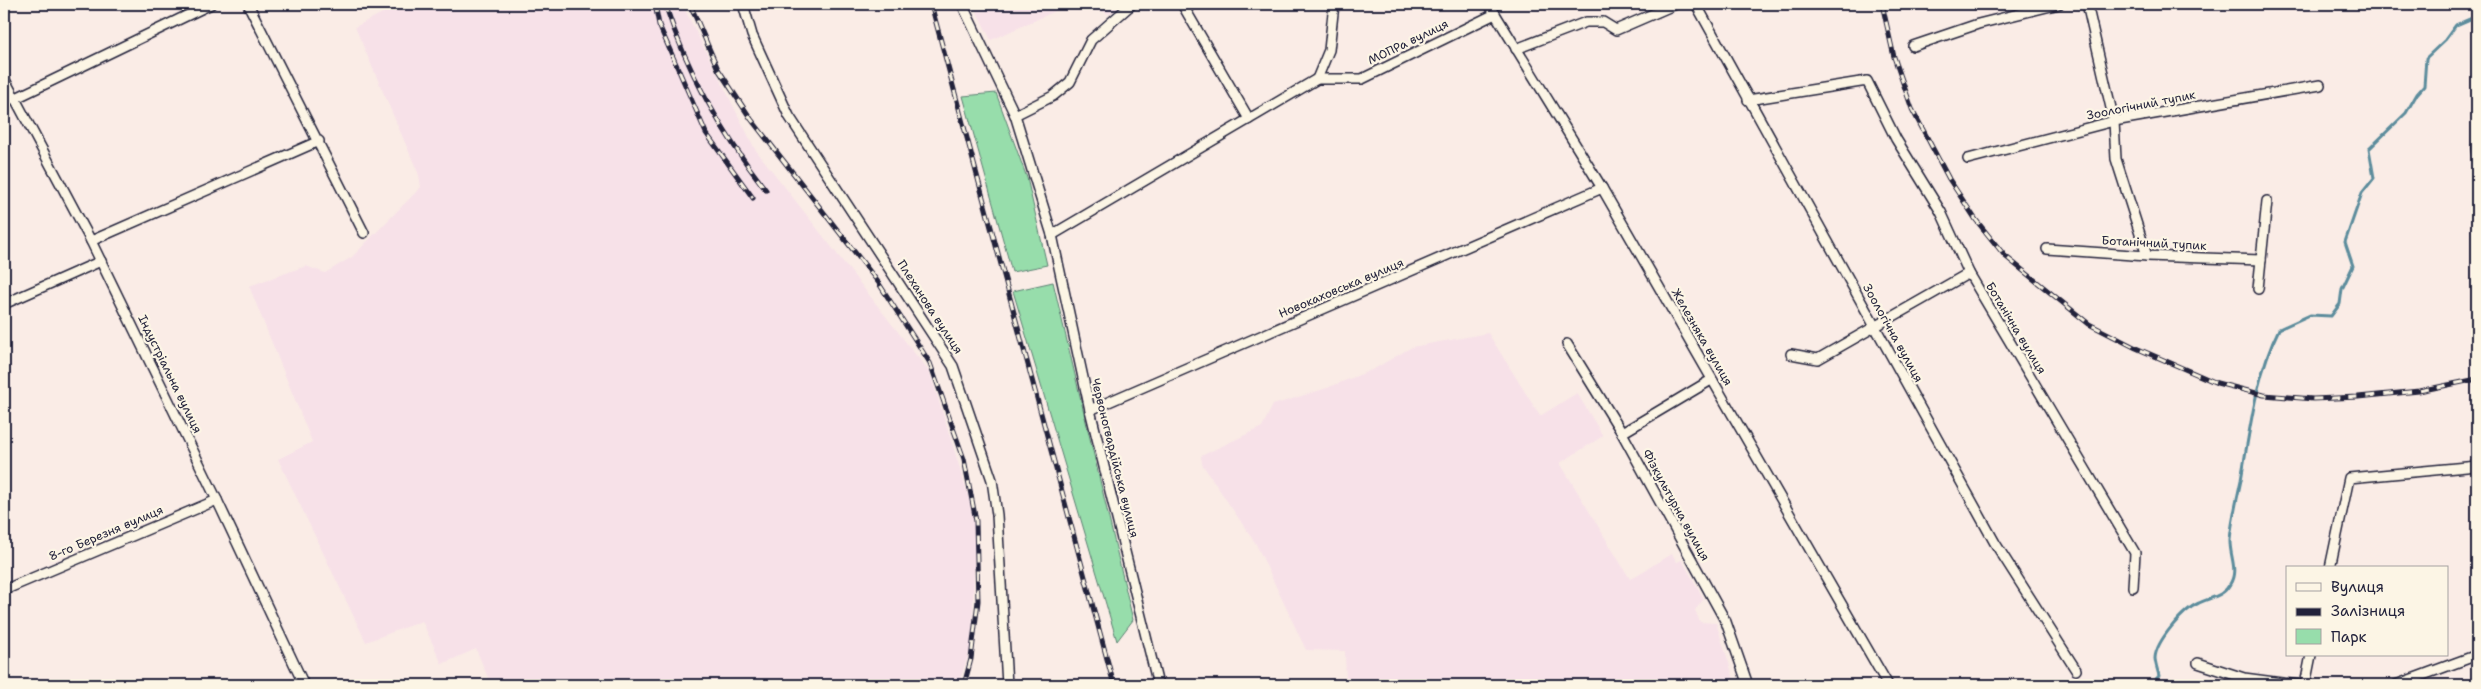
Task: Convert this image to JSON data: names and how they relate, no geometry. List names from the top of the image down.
{
  "streets": {
    "street": [
      "МОПРа вулиця",
      "Зоологічний тупик",
      "Ботанічний тупик",
      "Новокаховська вулиця",
      "Плеханова вулиця",
      "Ботанічна вулиця",
      "Зоологічна вулиця",
      "Железняка вулиця",
      "Індустріальна вулиця",
      "Червоногвардійська вулиця",
      "Фізкультурна вулиця",
      "8-го Березня вулиця"
    ]
  },
  "crossings": [
    ["МОПРа вулиця", "Железняка вулиця"],
    ["Новокаховська вулиця", "Железняка вулиця"],
    ["Новокаховська вулиця", "Червоногвардійська вулиця"],
    ["Ботанічна вулиця", "Зоологічна вулиця"],
    ["Індустріальна вулиця", "8-го Березня вулиця"]
  ],
  "legend": ["Вулиця", "Залізниця", "Парк"]
}
